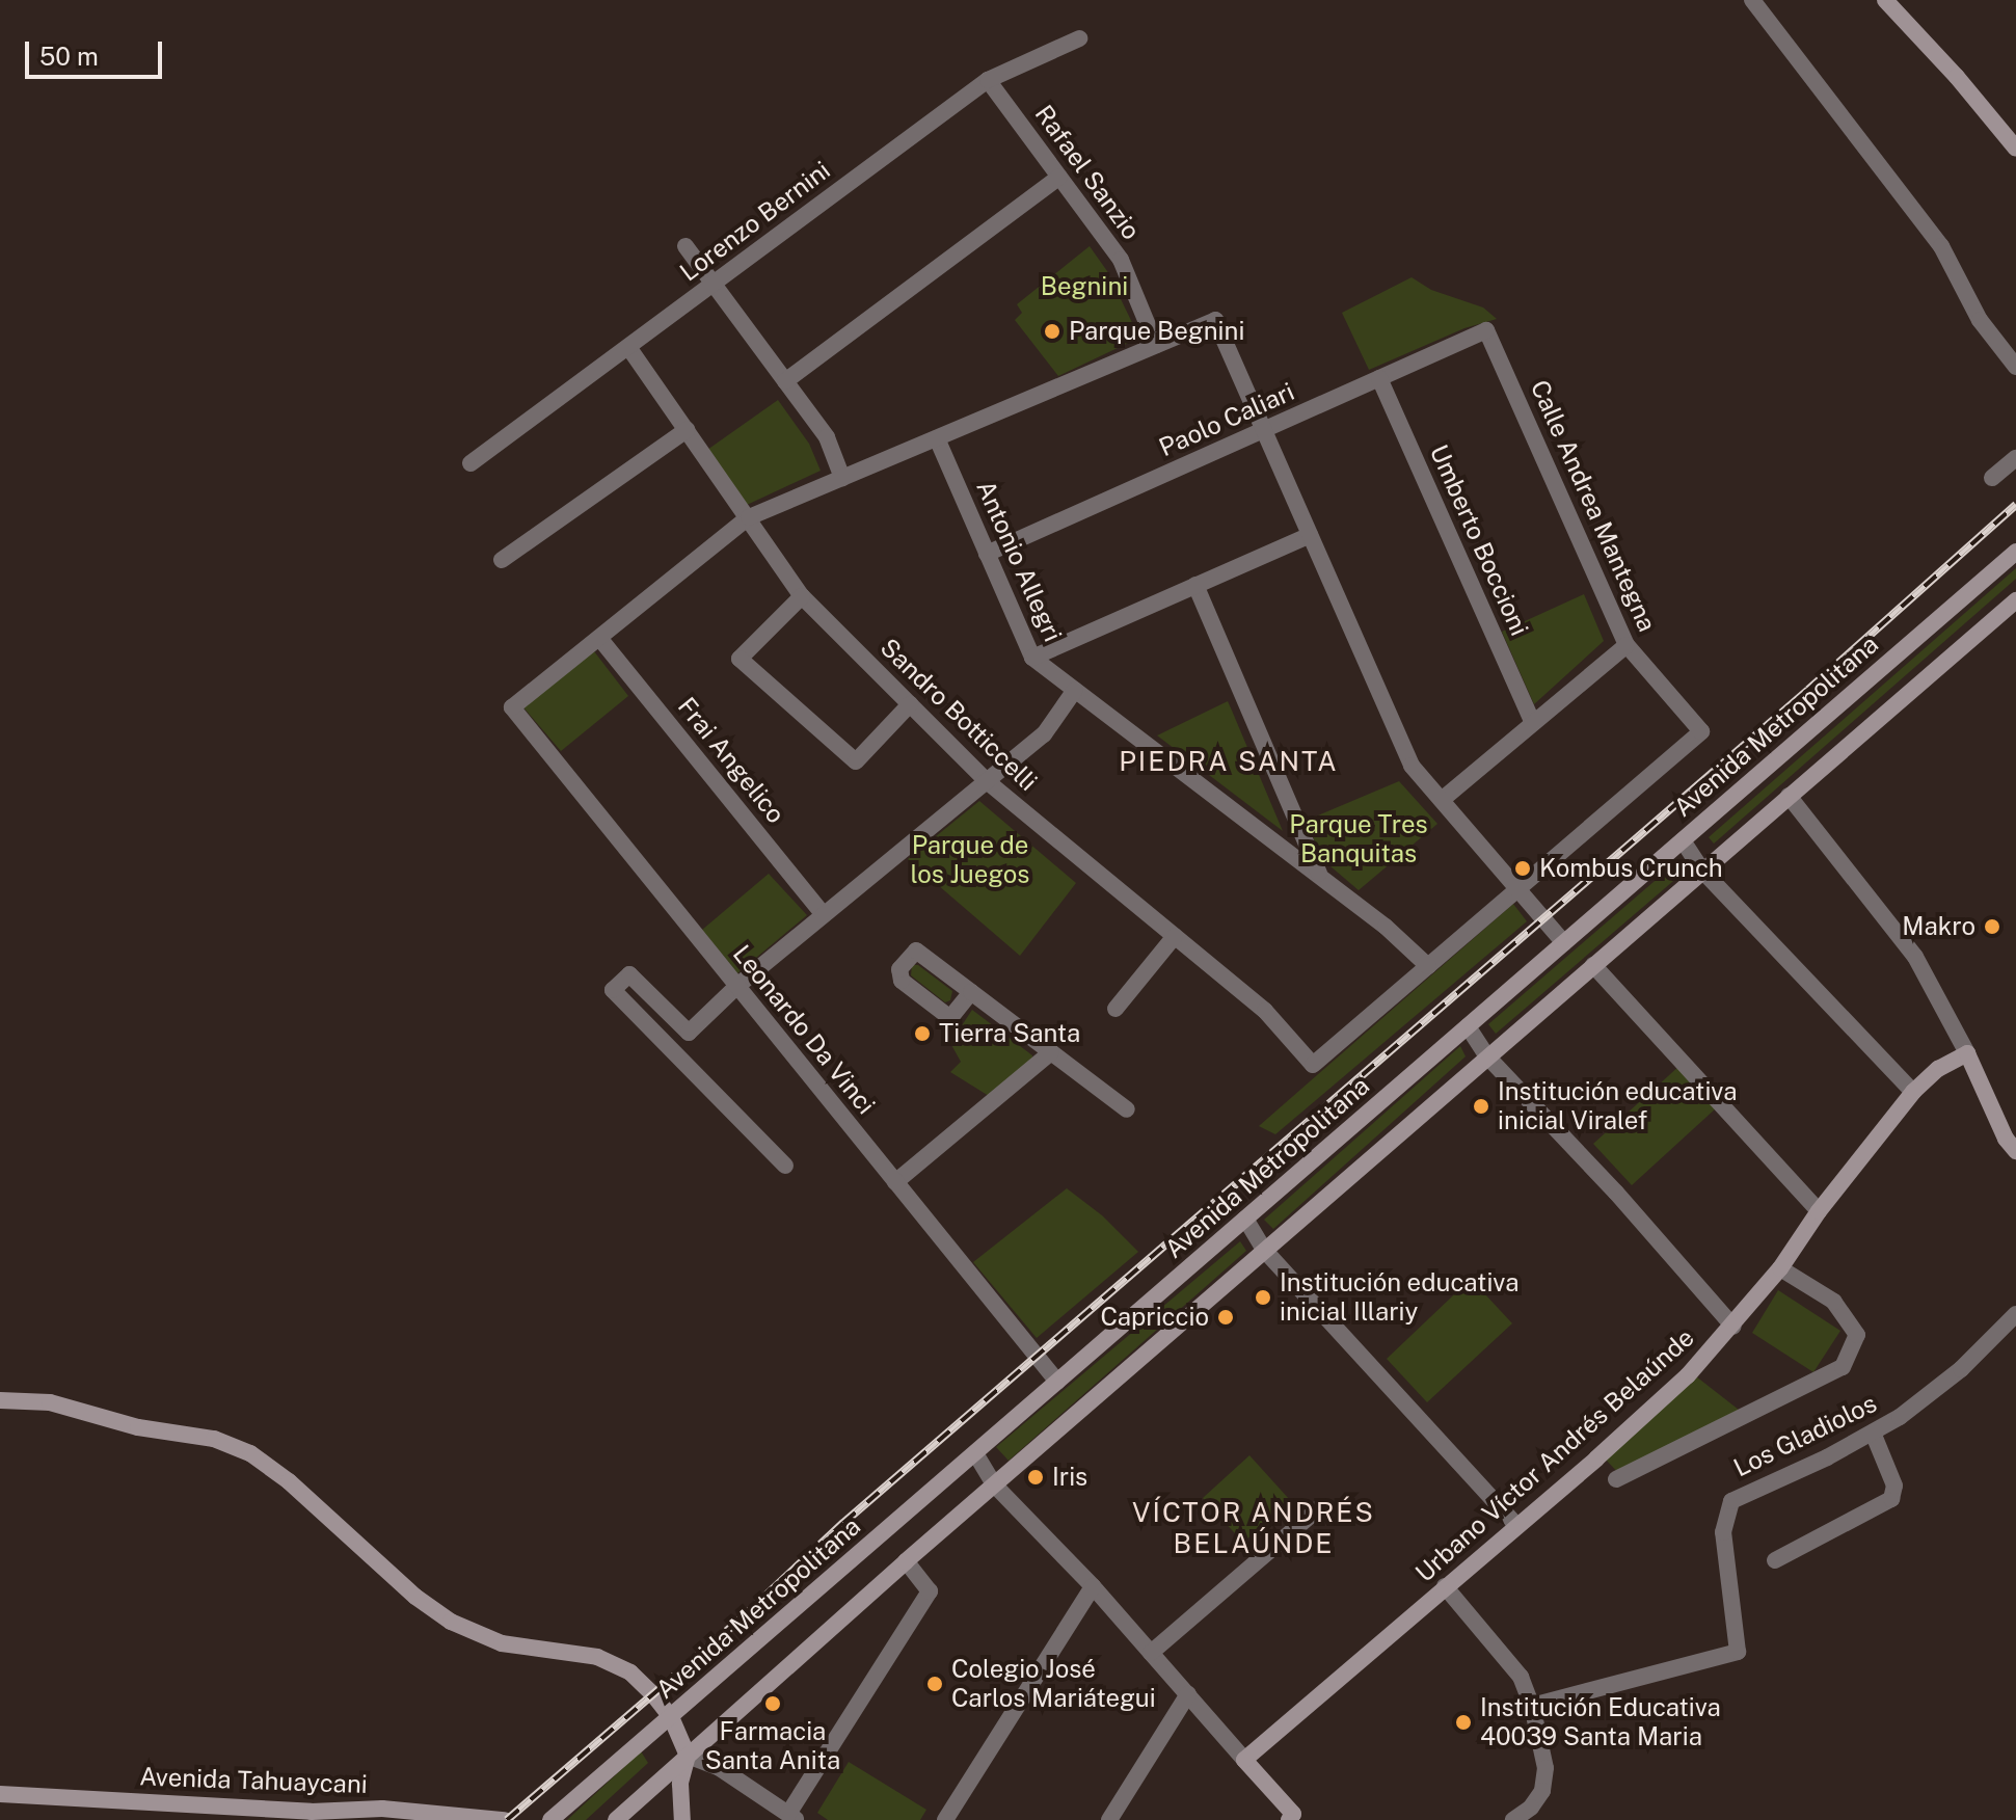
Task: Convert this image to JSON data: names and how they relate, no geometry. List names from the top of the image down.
{
  "streets": {
    "main road": ["Avenida Metropolitana", "Urbano Víctor Andrés Belaúnde", "Avenida Tahuaycani"],
    "street": [
      "Rafael Sanzio",
      "Lorenzo Bernini",
      "Paolo Caliari",
      "Calle Andrea Mantegna",
      "Umberto Boccioni",
      "Antonio Allegri",
      "Sandro Botticcelli",
      "Frai Angelico",
      "Leonardo Da Vinci",
      "Los Gladiolos"
    ]
  },
  "crossings": [
    ["Rafael Sanzio", "Lorenzo Bernini"],
    ["Lorenzo Bernini", "Sandro Botticcelli"],
    ["Paolo Caliari", "Calle Andrea Mantegna"],
    ["Paolo Caliari", "Umberto Boccioni"],
    ["Paolo Caliari", "Antonio Allegri"],
    ["Antonio Allegri", "Sandro Botticcelli"],
    ["Avenida Metropolitana", "Leonardo Da Vinci"],
    ["Frai Angelico", "Leonardo Da Vinci"]
  ],
  "districts": ["PIEDRA SANTA", "VÍCTOR ANDRÉS BELAÚNDE"],
  "parks": ["Begnini", "Parque Tres Banquitas", "Parque de los Juegos"],
  "places": [
    "Parque Begnini",
    "Kombus Crunch",
    "Makro",
    "Tierra Santa",
    "Institución educativa inicial Viralef",
    "Institución educativa inicial Illariy",
    "Capriccio",
    "Iris",
    "Colegio José Carlos Mariátegui",
    "Farmacia Santa Anita",
    "Institución Educativa 40039 Santa Maria"
  ],
  "scale_bar": "50 m"
}
